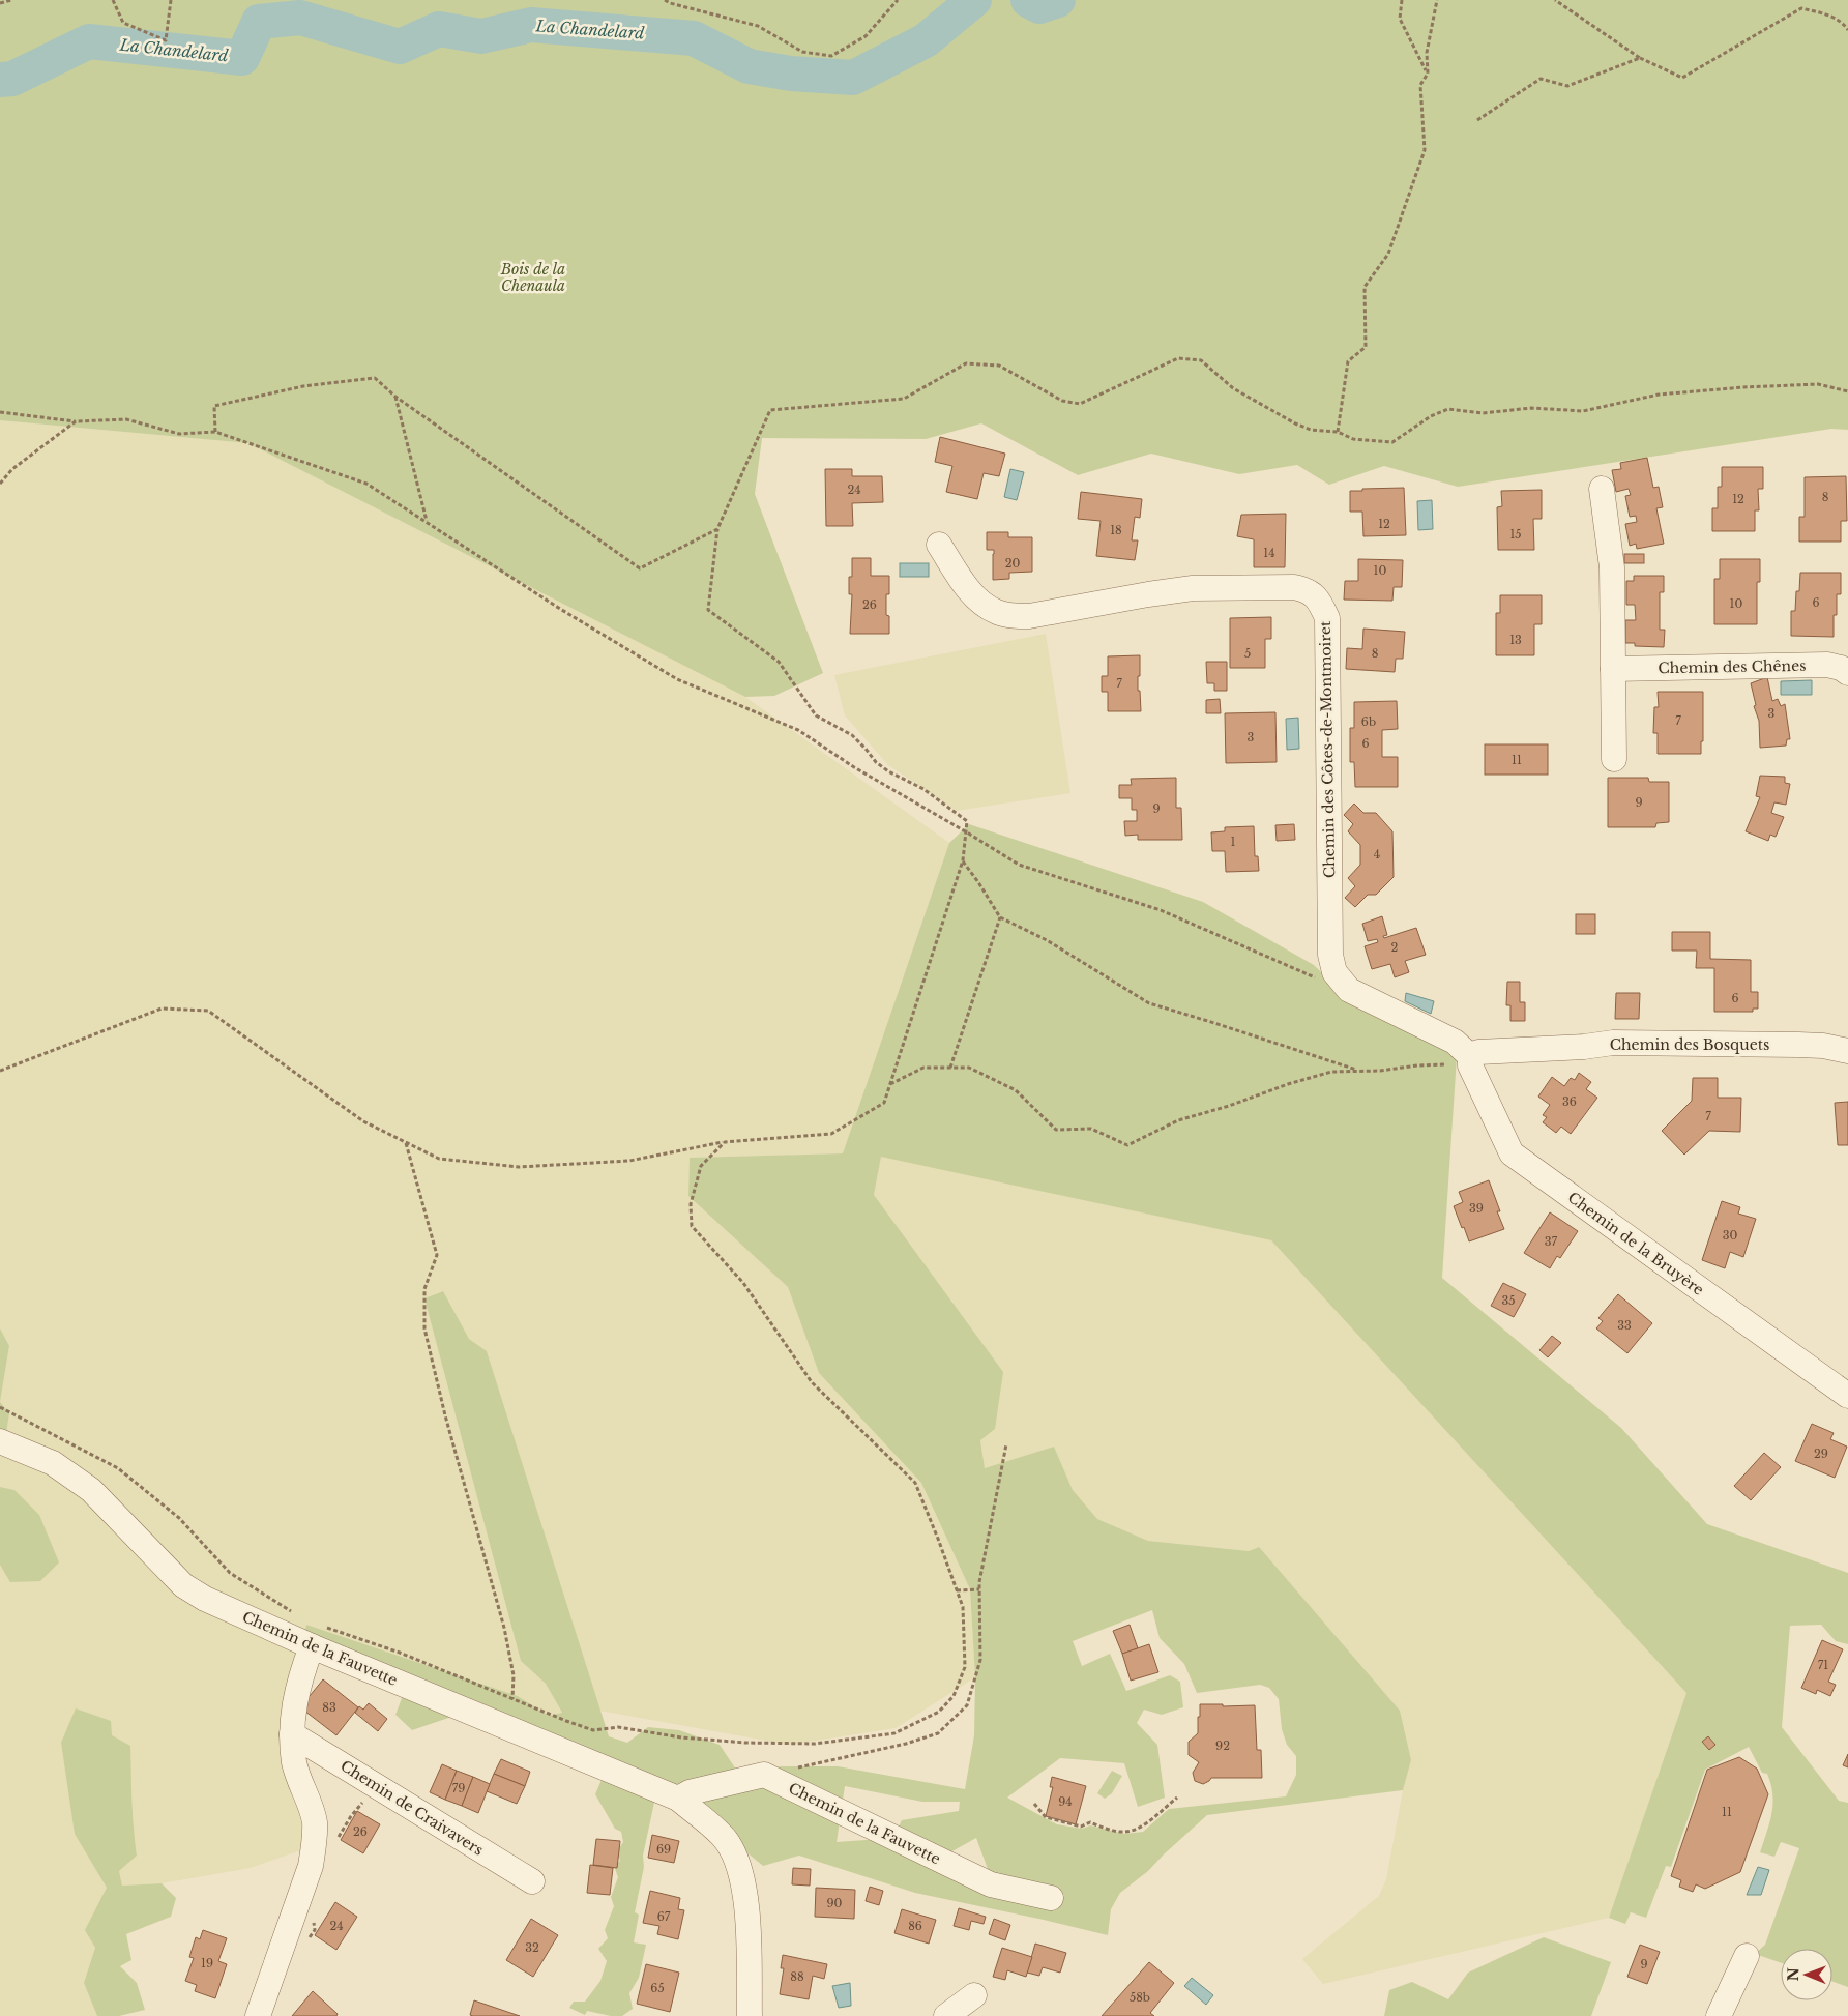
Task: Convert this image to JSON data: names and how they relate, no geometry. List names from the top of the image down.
{
  "streets": {
    "street": [
      "Chemin des Chênes",
      "Chemin des Côtes-de-Montmoiret",
      "Chemin des Bosquets",
      "Chemin de la Bruyère",
      "Chemin de la Fauvette",
      "Chemin de Craivavers"
    ]
  },
  "crossings": [
    ["Chemin des Bosquets", "Chemin de la Bruyère"]
  ],
  "water": ["La Chandelard"],
  "parks": ["Bois de la Chenaula"],
  "house_numbers": [
    "24",
    "8",
    "12",
    "12",
    "18",
    "15",
    "14",
    "20",
    "10",
    "6",
    "10",
    "26",
    "13",
    "5",
    "8",
    "7",
    "3",
    "7",
    "6b",
    "3",
    "6",
    "11",
    "9",
    "9",
    "1",
    "4",
    "2",
    "6",
    "36",
    "7",
    "39",
    "30",
    "37",
    "35",
    "33",
    "29",
    "71",
    "83",
    "92",
    "79",
    "94",
    "11",
    "26",
    "69",
    "90",
    "67",
    "24",
    "86",
    "32",
    "19",
    "9",
    "88",
    "65",
    "58b"
  ],
  "north": "left"
}
